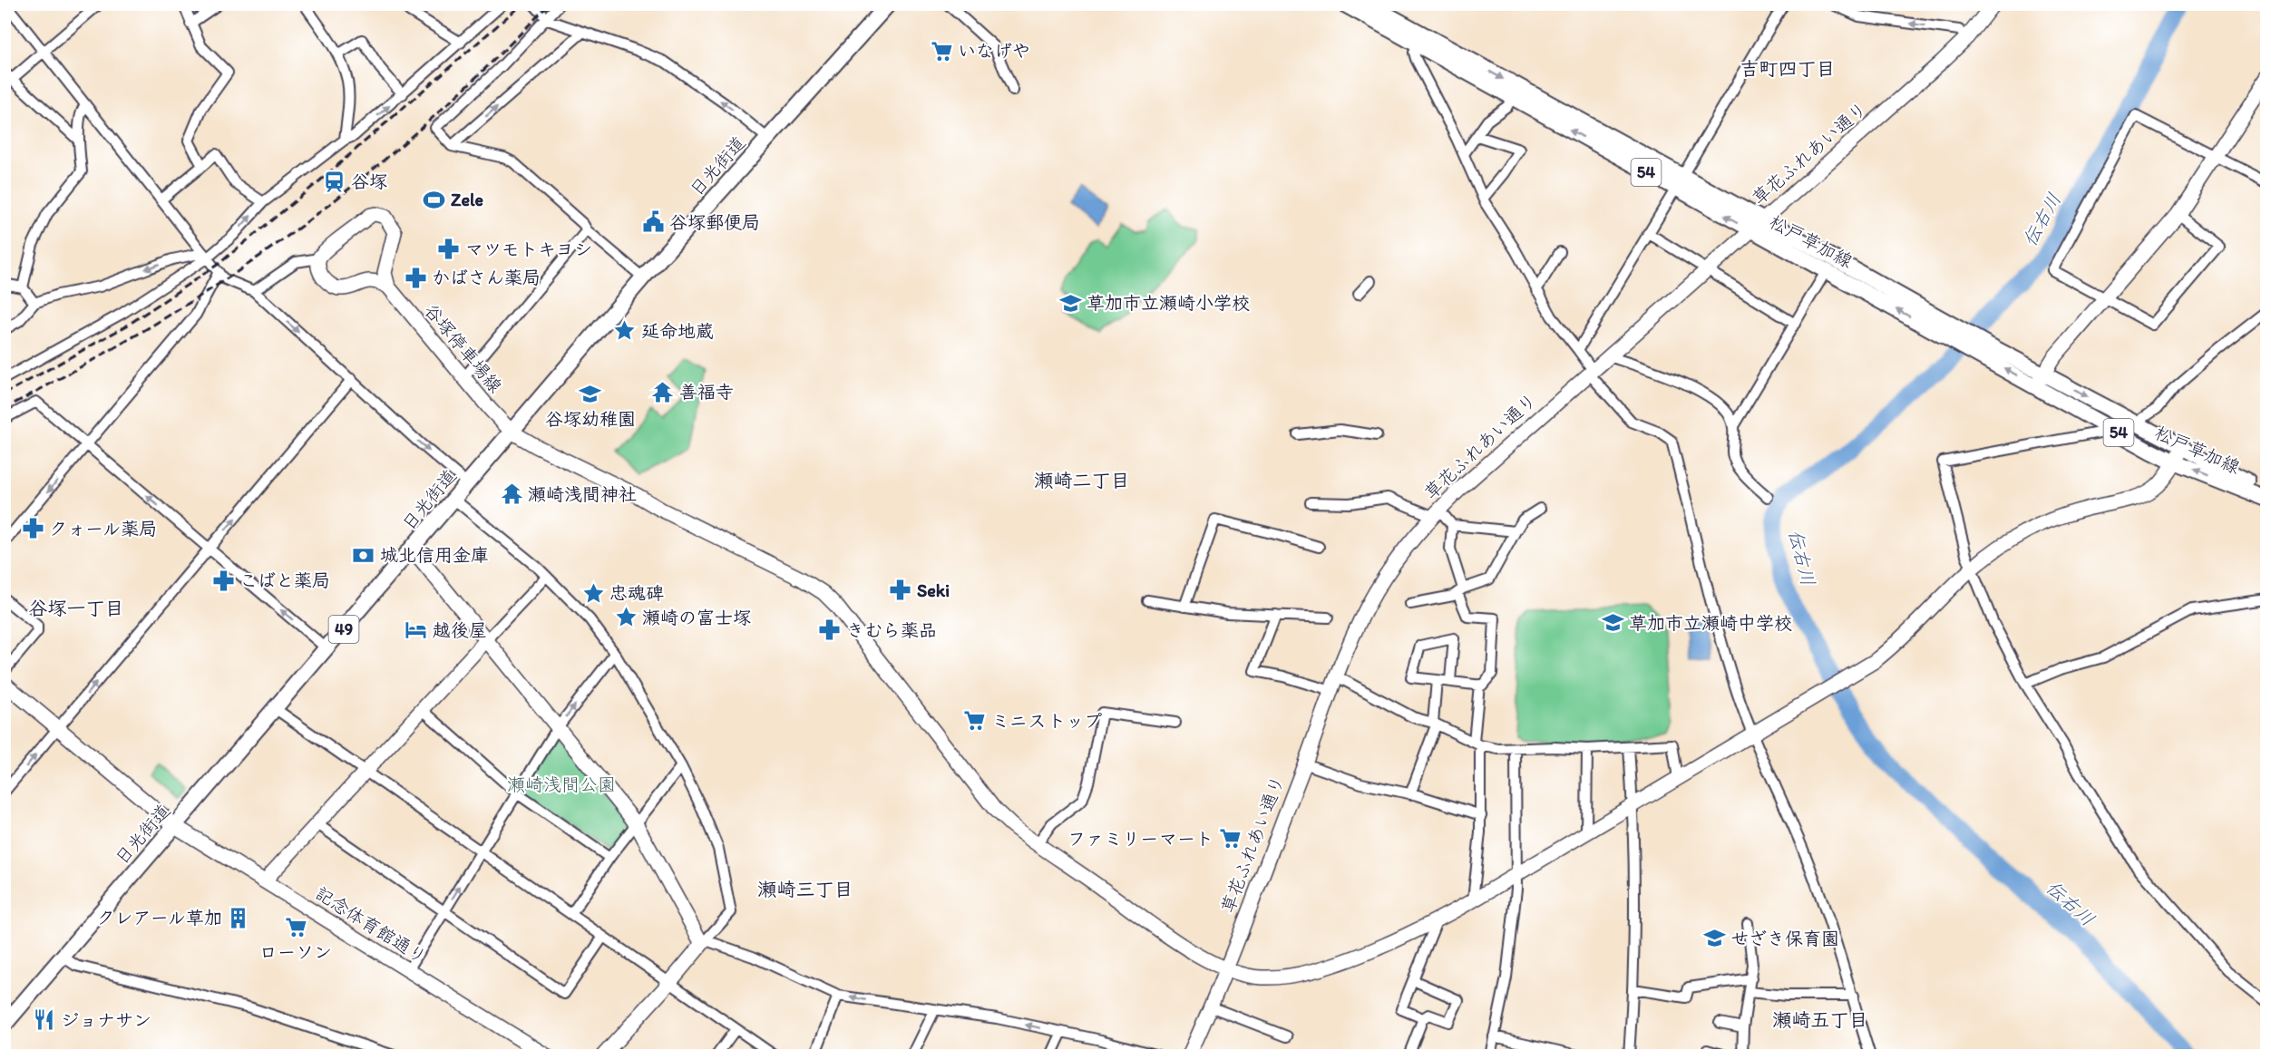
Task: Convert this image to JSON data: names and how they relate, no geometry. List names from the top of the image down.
{
  "streets": {
    "main road": [
      "日光街道",
      "54",
      "松戸草加線",
      "49"
    ],
    "street": ["草花ふれあい通り", "谷塚停車場線", "記念体育館通り"]
  },
  "crossings": [
    ["草花ふれあい通り", "松戸草加線"],
    ["草花ふれあい通り", "谷塚停車場線"],
    ["日光街道", "谷塚停車場線"],
    ["日光街道", "記念体育館通り"],
    ["松戸草加線", "谷塚停車場線"]
  ],
  "districts": [
    "吉町四丁目",
    "瀬崎二丁目",
    "谷塚一丁目",
    "瀬崎三丁目",
    "瀬崎五丁目"
  ],
  "water": ["伝右川"],
  "parks": ["瀬崎浅間公園"],
  "places": {
    "supermarket": [
      "いなげや",
      "ミニストップ",
      "ファミリーマート",
      "ローソン"
    ],
    "station": ["谷塚"],
    "sports": ["Zele"],
    "public building": ["谷塚郵便局"],
    "pharmacy": [
      "マツモトキヨシ",
      "かばさん薬局",
      "クォール薬局",
      "こばと薬局",
      "Seki",
      "きむら薬品"
    ],
    "school or university": [
      "草加市立瀬崎小学校",
      "谷塚幼稚園",
      "草加市立瀬崎中学校",
      "せざき保育園"
    ],
    "place": ["延命地蔵", "忠魂碑", "瀬崎の富士塚"],
    "temple": ["善福寺", "瀬崎浅間神社"],
    "bank": ["城北信用金庫"],
    "hotel": ["越後屋"],
    "building": ["クレアール草加"],
    "restaurant": ["ジョナサン"]
  }
}
